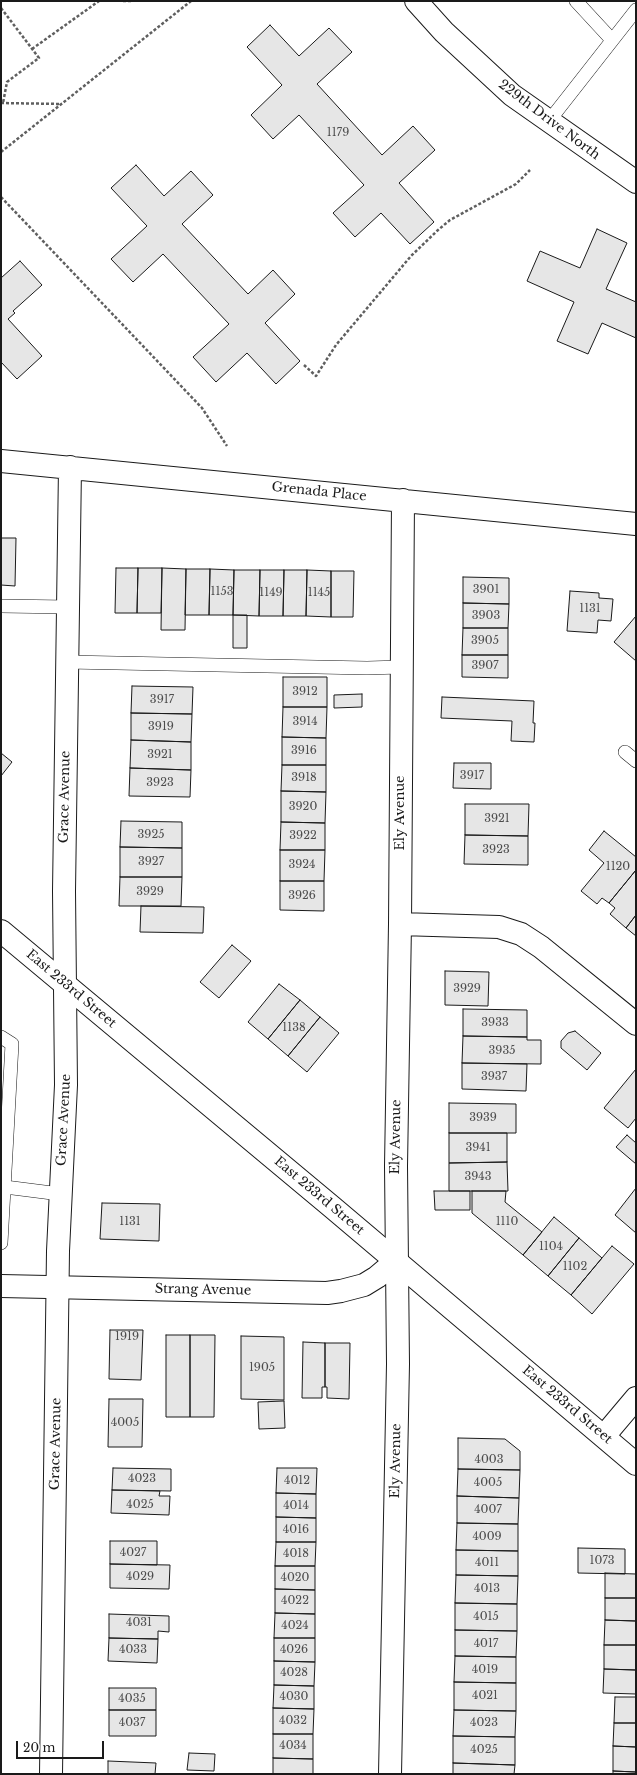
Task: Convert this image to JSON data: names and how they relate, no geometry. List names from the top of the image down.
{
  "streets": {
    "street": [
      "229th Drive North",
      "Grenada Place",
      "Grace Avenue",
      "Ely Avenue",
      "East 233rd Street",
      "Strang Avenue"
    ]
  },
  "crossings": [
    ["Grenada Place", "Grace Avenue"],
    ["Grenada Place", "Ely Avenue"],
    ["Grace Avenue", "East 233rd Street"],
    ["Grace Avenue", "Strang Avenue"],
    ["Ely Avenue", "East 233rd Street"],
    ["Ely Avenue", "Strang Avenue"],
    ["East 233rd Street", "Strang Avenue"]
  ],
  "house_numbers": [
    "1179",
    "3901",
    "1153",
    "1149",
    "1145",
    "1131",
    "3903",
    "3905",
    "3907",
    "3912",
    "3917",
    "3914",
    "3919",
    "3916",
    "3921",
    "3917",
    "3918",
    "3923",
    "3920",
    "3921",
    "3925",
    "3922",
    "3923",
    "3927",
    "3924",
    "1120",
    "3929",
    "3926",
    "3929",
    "3933",
    "1138",
    "3935",
    "3937",
    "3939",
    "3941",
    "3943",
    "1131",
    "1110",
    "1104",
    "1102",
    "1919",
    "1905",
    "4005",
    "4003",
    "4023",
    "4012",
    "4005",
    "4025",
    "4014",
    "4007",
    "4016",
    "4009",
    "4027",
    "4018",
    "1073",
    "4011",
    "4029",
    "4020",
    "4013",
    "4022",
    "4015",
    "4031",
    "4024",
    "4017",
    "4033",
    "4026",
    "4019",
    "4028",
    "4021",
    "4030",
    "4035",
    "4032",
    "4037",
    "4023",
    "4034",
    "4025"
  ],
  "scale_bar": "20 m"
}
